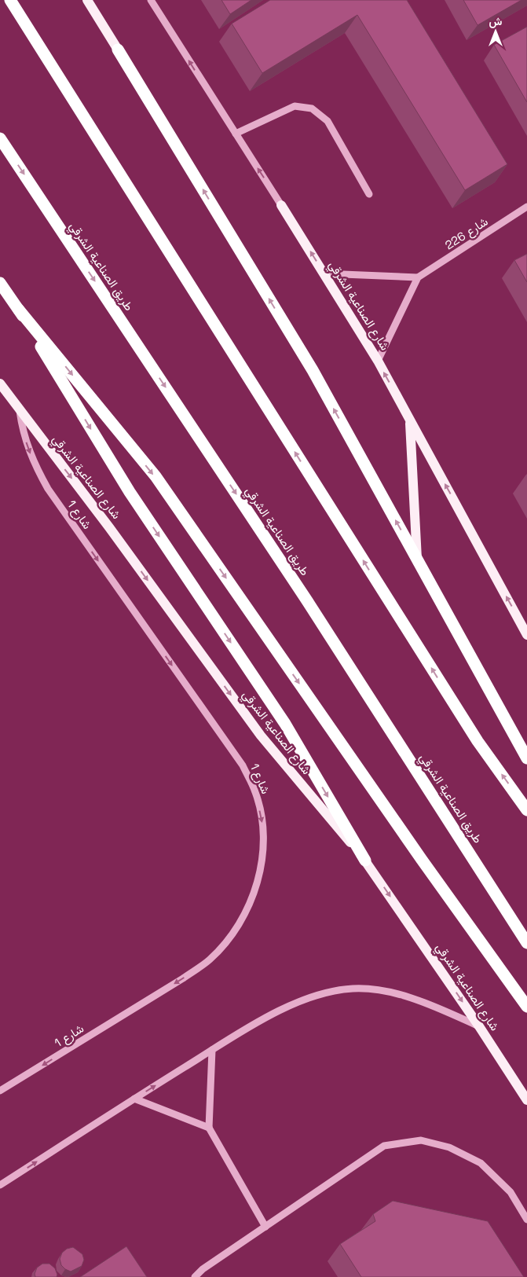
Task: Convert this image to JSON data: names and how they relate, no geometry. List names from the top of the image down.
{
  "streets": {
    "highway": ["طريق الصناعية الشرقي"],
    "main road": ["شارع الصناعية الشرقي"],
    "street": ["شارع 226", "شارع 1"]
  },
  "crossings": [
    ["شارع الصناعية الشرقي", "شارع 1"]
  ],
  "north": "top"
}
